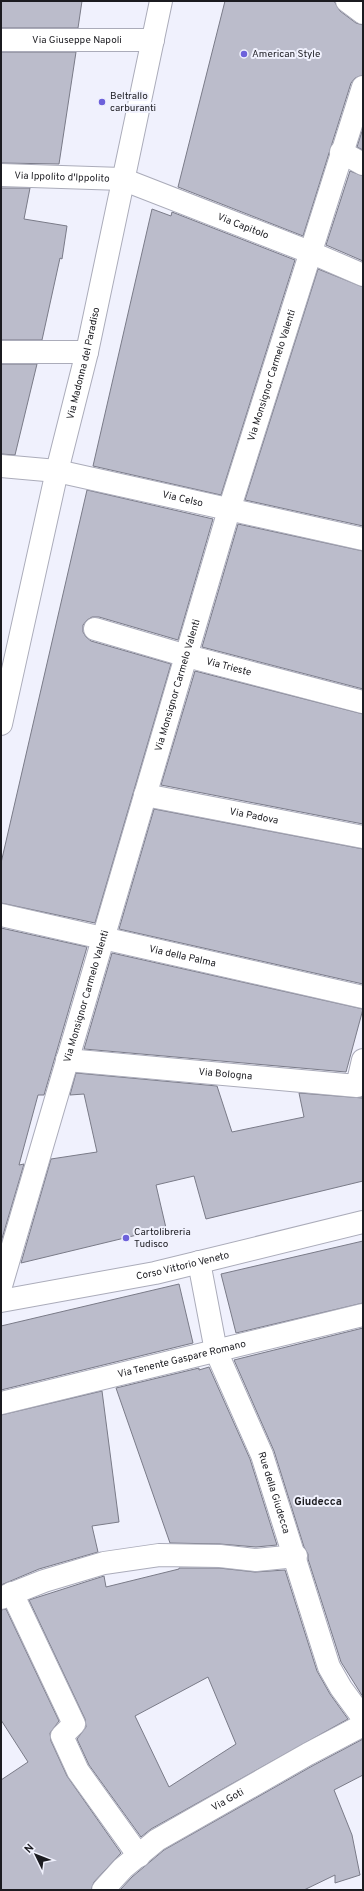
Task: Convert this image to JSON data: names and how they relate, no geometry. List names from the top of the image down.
{
  "streets": {
    "street": [
      "Via Giuseppe Napoli",
      "Via Ippolito d'Ippolito",
      "Via Capitolo",
      "Via Madonna del Paradiso",
      "Via Monsignor Carmelo Valenti",
      "Via Celso",
      "Via Trieste",
      "Via Padova",
      "Via della Palma",
      "Via Bologna",
      "Corso Vittorio Veneto",
      "Via Tenente Gaspare Romano",
      "Rue della Giudecca",
      "Via Goti"
    ]
  },
  "crossings": [
    ["Via Giuseppe Napoli", "Via Madonna del Paradiso"],
    ["Via Ippolito d'Ippolito", "Via Capitolo"],
    ["Via Ippolito d'Ippolito", "Via Madonna del Paradiso"],
    ["Via Capitolo", "Via Madonna del Paradiso"],
    ["Via Capitolo", "Via Monsignor Carmelo Valenti"],
    ["Via Madonna del Paradiso", "Via Celso"],
    ["Via Monsignor Carmelo Valenti", "Via Celso"],
    ["Via Monsignor Carmelo Valenti", "Via Trieste"],
    ["Via Monsignor Carmelo Valenti", "Via Padova"],
    ["Via Monsignor Carmelo Valenti", "Via della Palma"],
    ["Via Monsignor Carmelo Valenti", "Via Bologna"],
    ["Corso Vittorio Veneto", "Rue della Giudecca"],
    ["Via Tenente Gaspare Romano", "Rue della Giudecca"]
  ],
  "districts": ["Giudecca"],
  "places": ["American Style", "Beltrallo carburanti", "Cartolibreria Tudisco"],
  "north": "top left"
}
